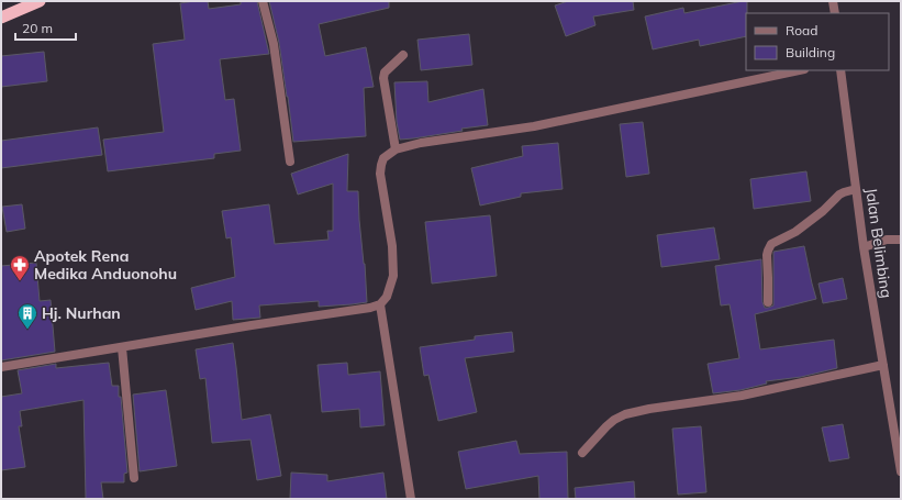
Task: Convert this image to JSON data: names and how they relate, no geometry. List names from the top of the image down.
{
  "streets": {
    "street": ["Jalan Belimbing"]
  },
  "places": {
    "pharmacy": ["Apotek Rena Medika Anduonohu"],
    "building": ["Hj. Nurhan"]
  },
  "legend": ["Road", "Building"],
  "scale_bar": "20 m"
}
